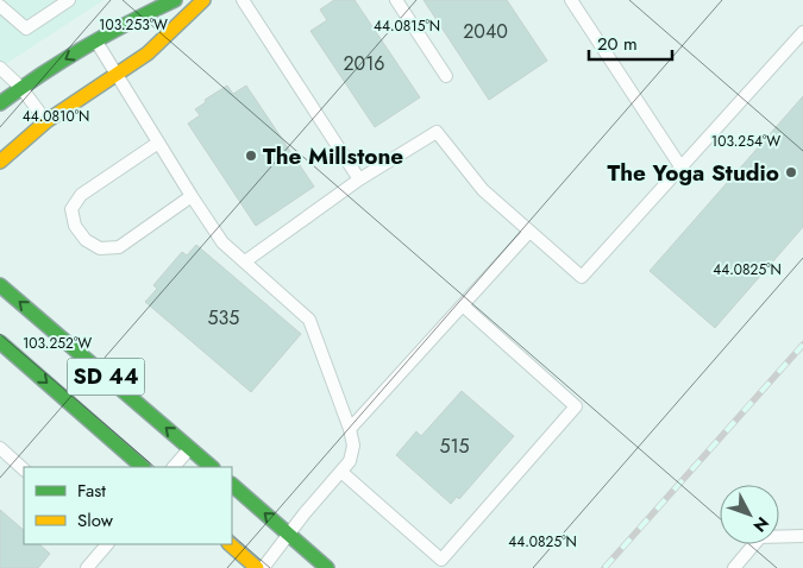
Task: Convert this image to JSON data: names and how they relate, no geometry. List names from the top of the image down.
{
  "streets": {
    "main road": ["SD 44"]
  },
  "places": ["The Millstone", "The Yoga Studio"],
  "house_numbers": [
    "2040",
    "2016",
    "535",
    "515"
  ],
  "legend": ["Fast", "Slow"],
  "scale_bar": "20 m",
  "north": "bottom right",
  "coordinates": [
    "103.253°W",
    "44.0815°N",
    "44.0810°N",
    "103.254°W",
    "44.0825°N",
    "103.252°W"
  ]
}
